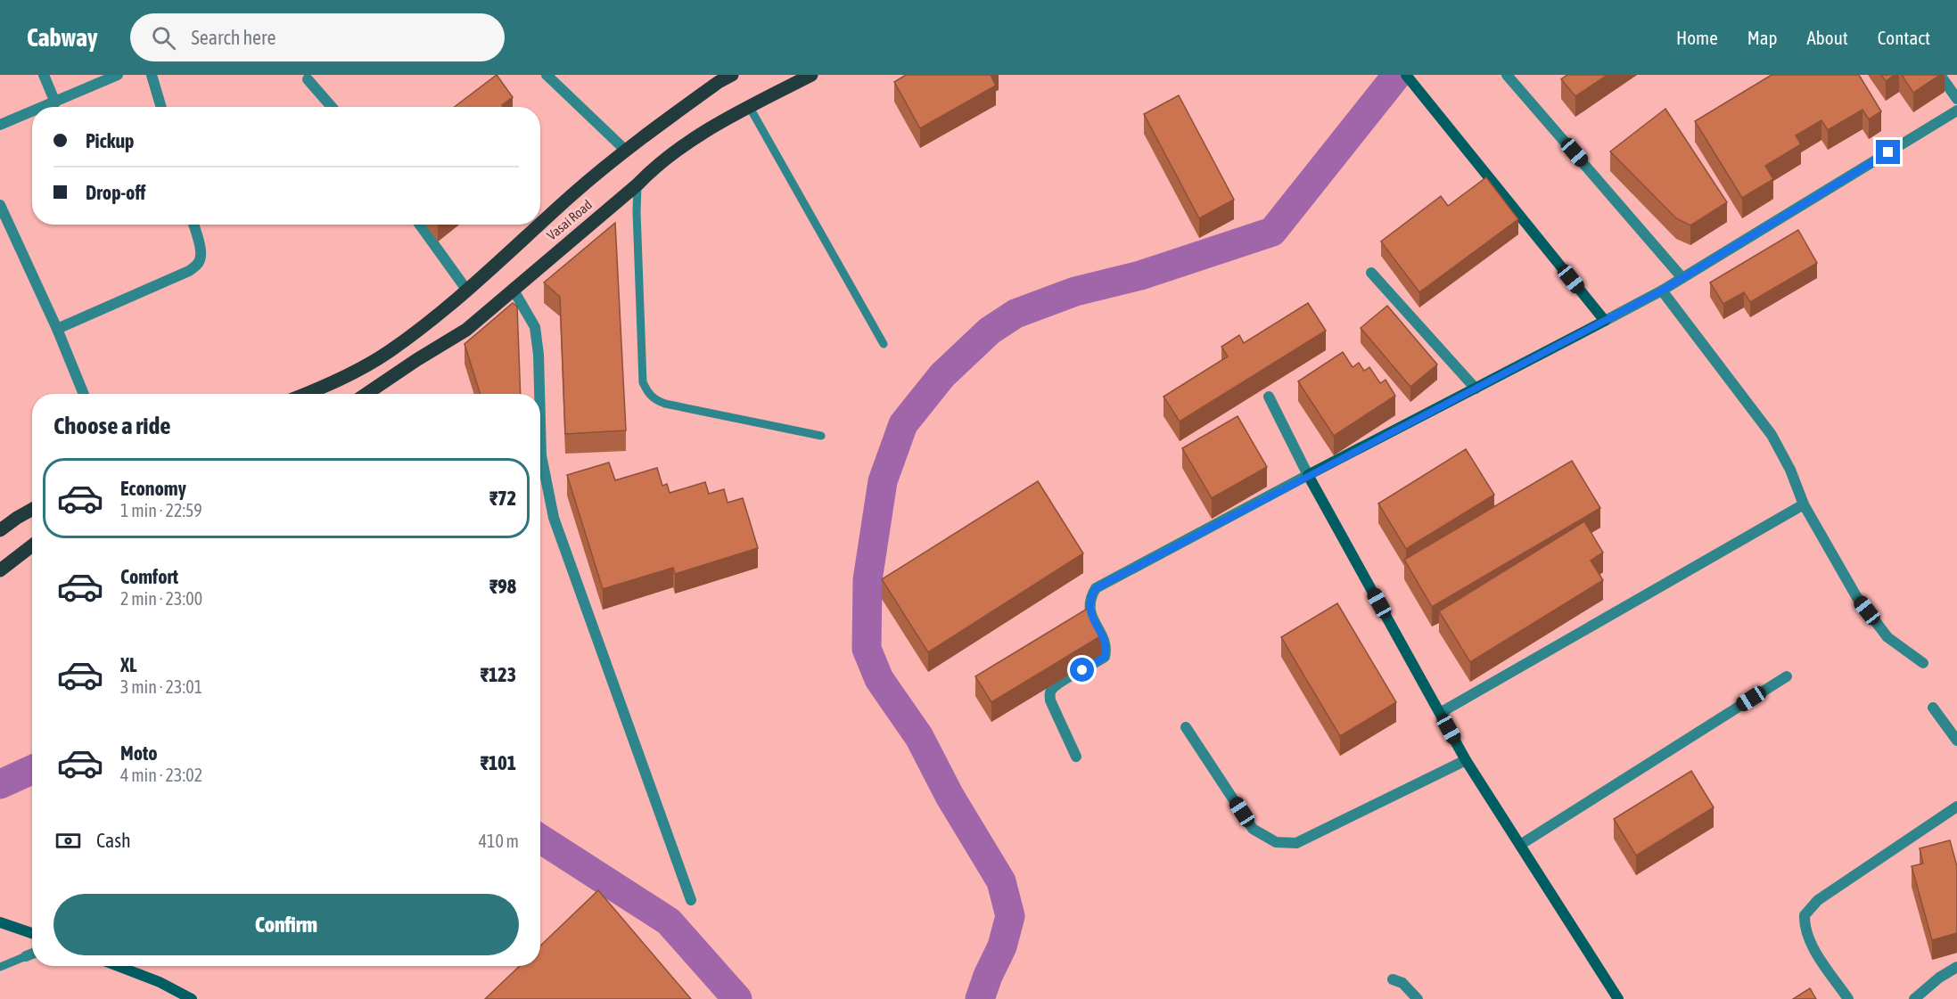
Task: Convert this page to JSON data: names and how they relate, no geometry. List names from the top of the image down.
{
  "streets": {
    "main road": ["Vasai Road"]
  },
  "page": {
    "header": "Cabway",
    "search": "Search here",
    "nav": [
      "Home",
      "Map",
      "About",
      "Contact"
    ],
    "banner": ["Pickup", "Drop-off"],
    "heading": "Choose a ride",
    "list": [
      {
        "name": "Economy",
        "note": "1 min · 22:59",
        "value": "₹72"
      },
      {
        "name": "Comfort",
        "note": "2 min · 23:00",
        "value": "₹98"
      },
      {
        "name": "XL",
        "note": "3 min · 23:01",
        "value": "₹123"
      },
      {
        "name": "Moto",
        "note": "4 min · 23:02",
        "value": "₹101"
      }
    ],
    "pay": ["Cash", "410 m"],
    "buttons": "Confirm"
  }
}
